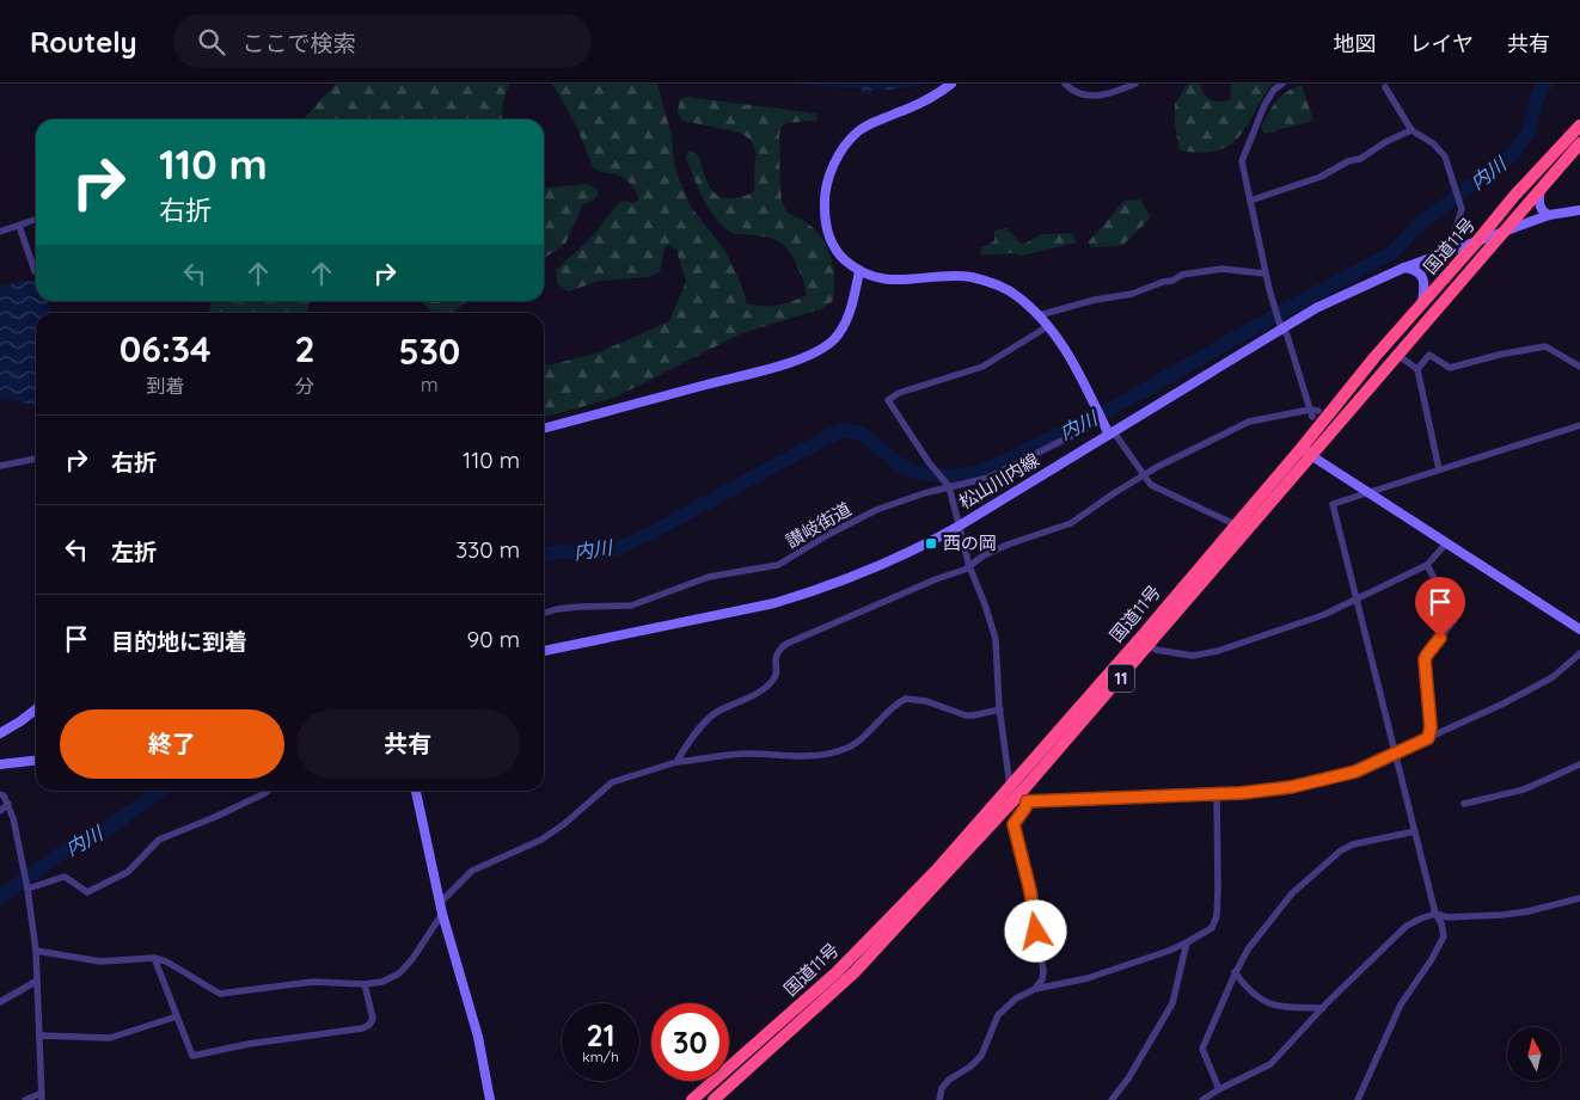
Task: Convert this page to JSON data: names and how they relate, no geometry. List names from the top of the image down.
{
  "streets": {
    "highway": ["国道11号", "11"],
    "street": ["松山川内線", "讃岐街道"]
  },
  "crossings": [
    ["国道11号", "松山川内線"]
  ],
  "water": ["内川"],
  "places": {
    "transit": ["西の岡"]
  },
  "north": "top",
  "page": {
    "header": "Routely",
    "search": "ここで検索",
    "nav": ["地図", "レイヤ", "共有"],
    "turn": ["110 m", "右折"],
    "eta": [
      "06:34",
      "到着",
      "2",
      "分",
      "530",
      "m"
    ],
    "list": [
      {
        "name": "右折",
        "value": "110 m"
      },
      {
        "name": "左折",
        "value": "330 m"
      },
      {
        "name": "目的地に到着",
        "value": "90 m"
      }
    ],
    "buttons": ["終了", "共有"],
    "speed": "21 km/h",
    "limit": "30"
  }
}
